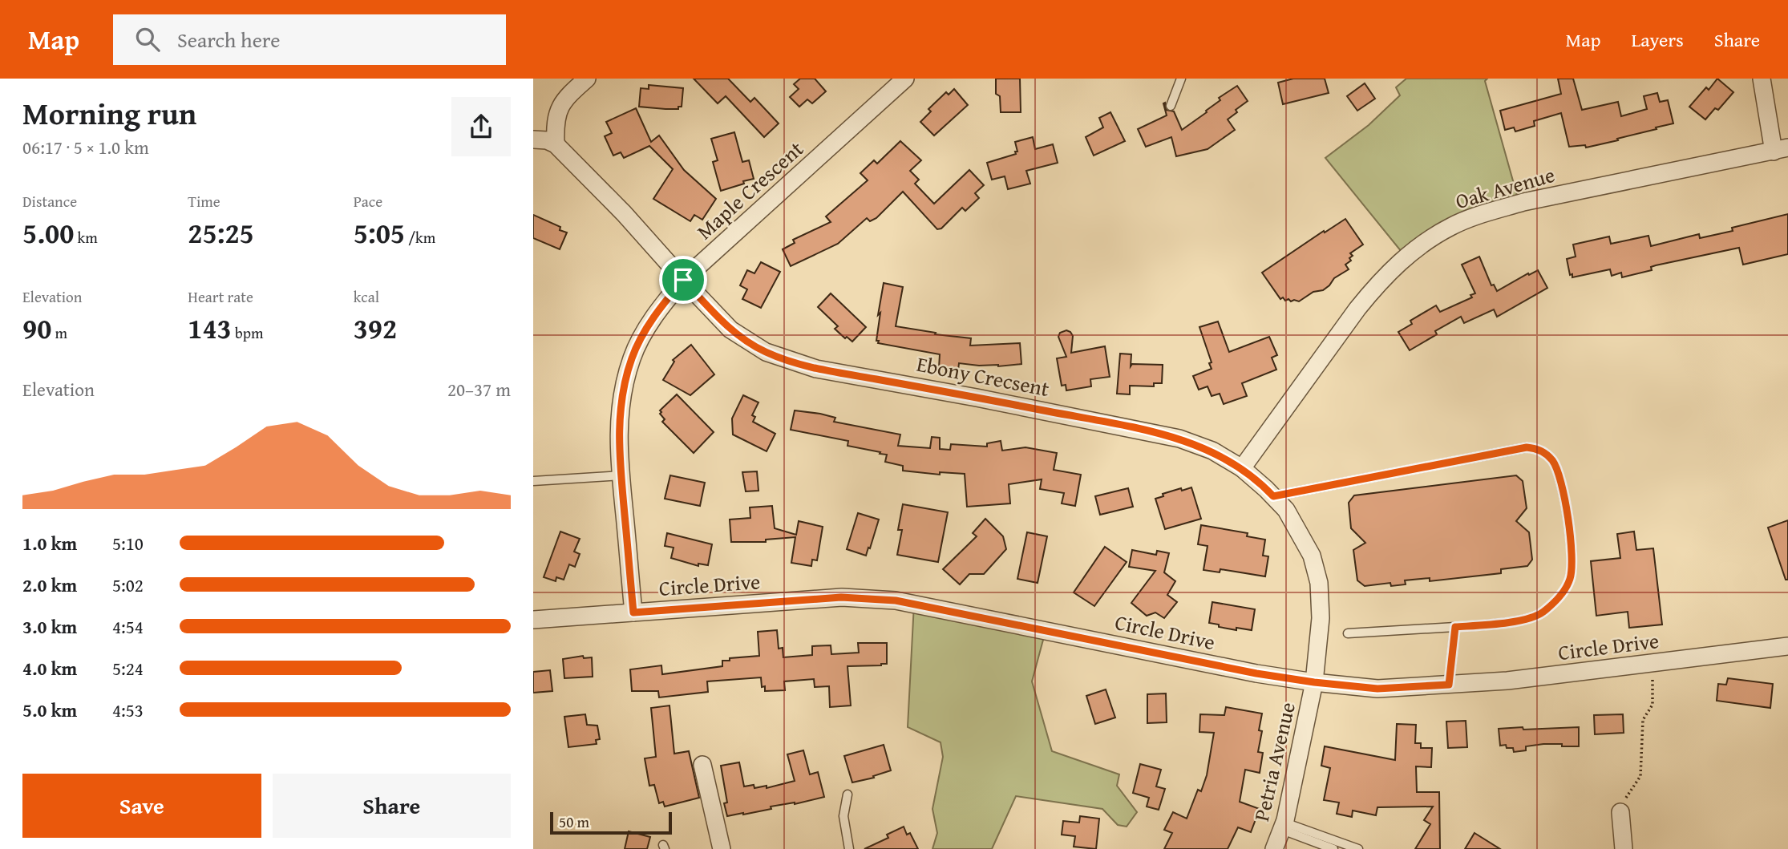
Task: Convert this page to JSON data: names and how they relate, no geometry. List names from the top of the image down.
{
  "streets": {
    "street": [
      "Oak Avenue",
      "Maple Crescent",
      "Ebony Crecsent",
      "Circle Drive",
      "Petria Avenue"
    ]
  },
  "crossings": [
    ["Oak Avenue", "Ebony Crecsent"],
    ["Maple Crescent", "Ebony Crecsent"],
    ["Maple Crescent", "Circle Drive"],
    ["Ebony Crecsent", "Circle Drive"],
    ["Ebony Crecsent", "Petria Avenue"],
    ["Circle Drive", "Petria Avenue"]
  ],
  "scale_bar": "50 m",
  "page": {
    "header": "Map",
    "search": "Search here",
    "nav": ["Map", "Layers", "Share"],
    "heading": ["Morning run", "06:17 · 5 × 1.0 km"],
    "stats": [
      ["Distance", "5.00 km"],
      ["Time", "25:25"],
      ["Pace", "5:05 /km"],
      ["Elevation", "90 m"],
      ["Heart rate", "143 bpm"],
      ["kcal", "392"]
    ],
    "chart": ["Elevation", "20–37 m"],
    "list": [
      {
        "name": "1.0 km",
        "note": "5:10"
      },
      {
        "name": "2.0 km",
        "note": "5:02"
      },
      {
        "name": "3.0 km",
        "note": "4:54"
      },
      {
        "name": "4.0 km",
        "note": "5:24"
      },
      {
        "name": "5.0 km",
        "note": "4:53"
      }
    ],
    "buttons": ["Save", "Share"],
    "scale": "50 m"
  }
}
